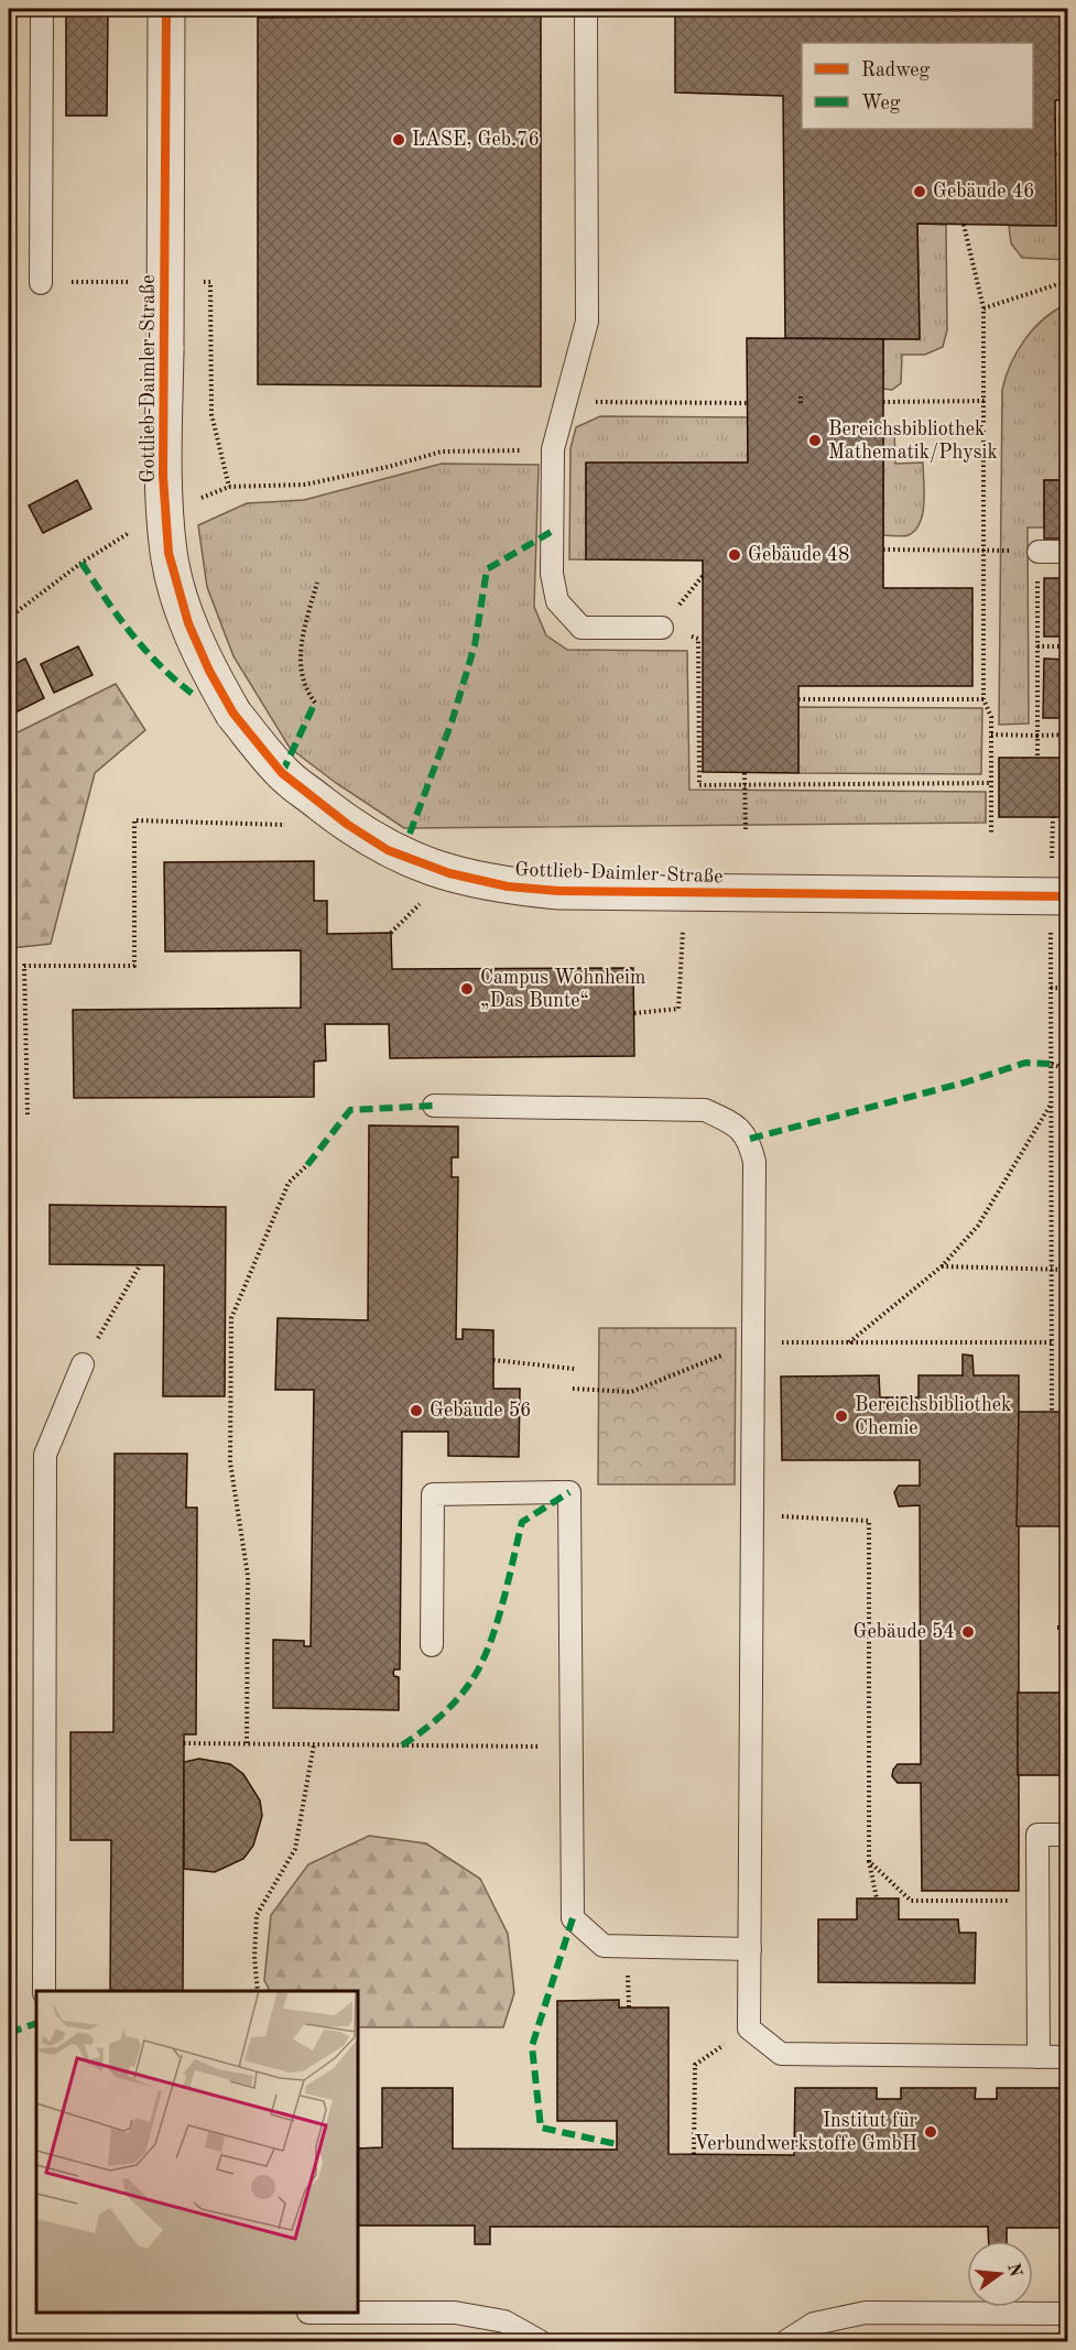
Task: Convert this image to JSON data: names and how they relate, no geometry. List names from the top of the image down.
{
  "streets": {
    "street": ["Gottlieb-Daimler-Straße"]
  },
  "places": [
    "LASE, Geb.76",
    "Gebäude 46",
    "Bereichsbibliothek Mathematik/Physik",
    "Gebäude 48",
    "Campus Wohnheim „Das Bunte“",
    "Gebäude 56",
    "Bereichsbibliothek Chemie",
    "Gebäude 54",
    "Institut für Verbundwerkstoffe GmbH"
  ],
  "legend": ["Radweg", "Weg"],
  "north": "right"
}
